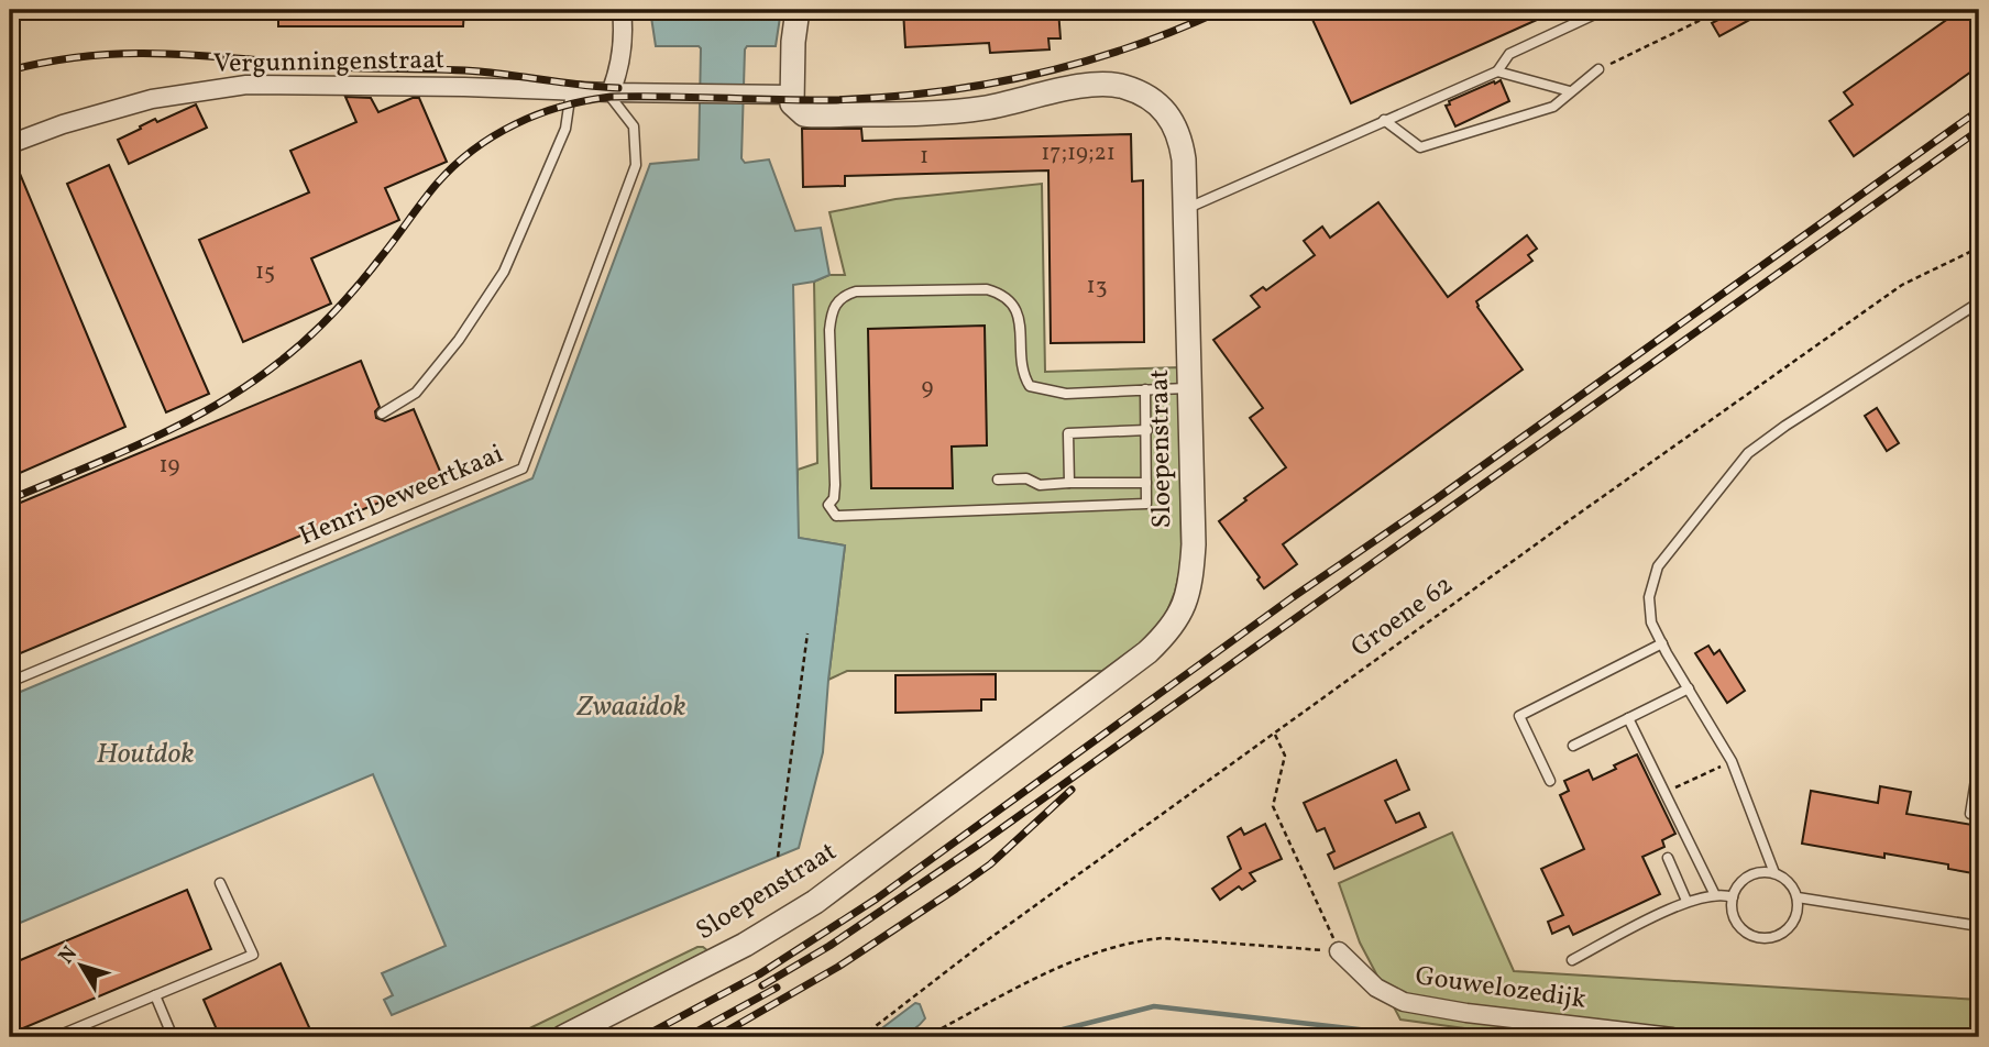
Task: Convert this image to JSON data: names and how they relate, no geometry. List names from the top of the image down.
{
  "streets": {
    "street": ["Vergunningenstraat", "Sloepenstraat", "Gouwelozedijk"],
    "lane": ["Henri Deweertkaai"],
    "path": ["Groene 62"]
  },
  "crossings": [
    ["Vergunningenstraat", "Henri Deweertkaai"]
  ],
  "water": ["Zwaaidok", "Houtdok"],
  "house_numbers": [
    "17;19;21",
    "1",
    "15",
    "13",
    "9",
    "19"
  ],
  "north": "top left"
}
